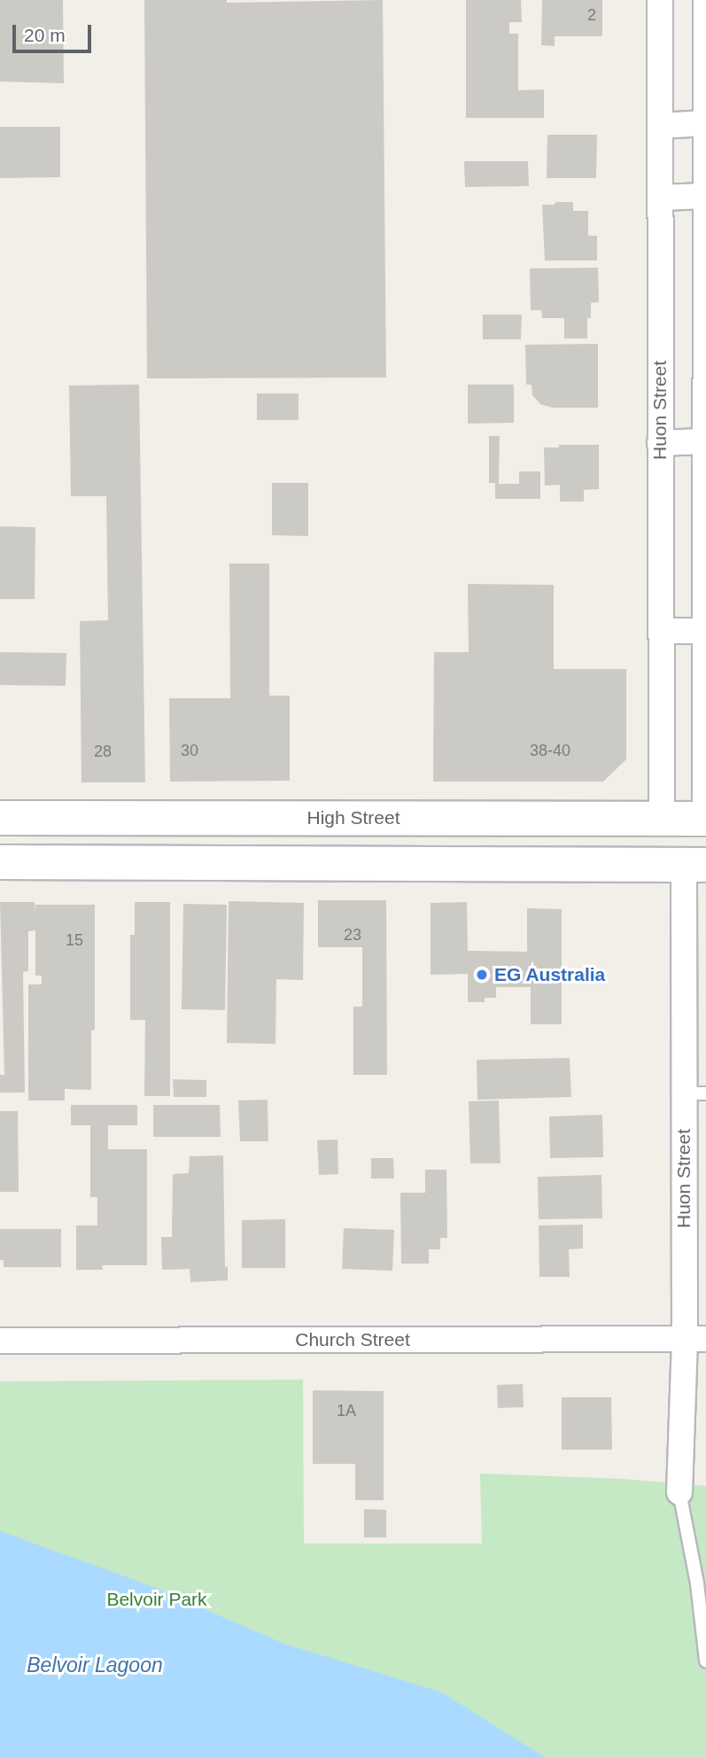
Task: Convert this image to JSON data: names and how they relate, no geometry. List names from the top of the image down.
{
  "streets": {
    "main road": ["High Street"],
    "street": ["Huon Street", "Church Street"]
  },
  "crossings": [
    ["Huon Street", "High Street"],
    ["Huon Street", "Church Street"]
  ],
  "water": ["Belvoir Lagoon"],
  "parks": ["Belvoir Park"],
  "places": ["EG Australia"],
  "house_numbers": [
    "2",
    "30",
    "38-40",
    "28",
    "23",
    "15",
    "1A"
  ],
  "scale_bar": "20 m"
}
